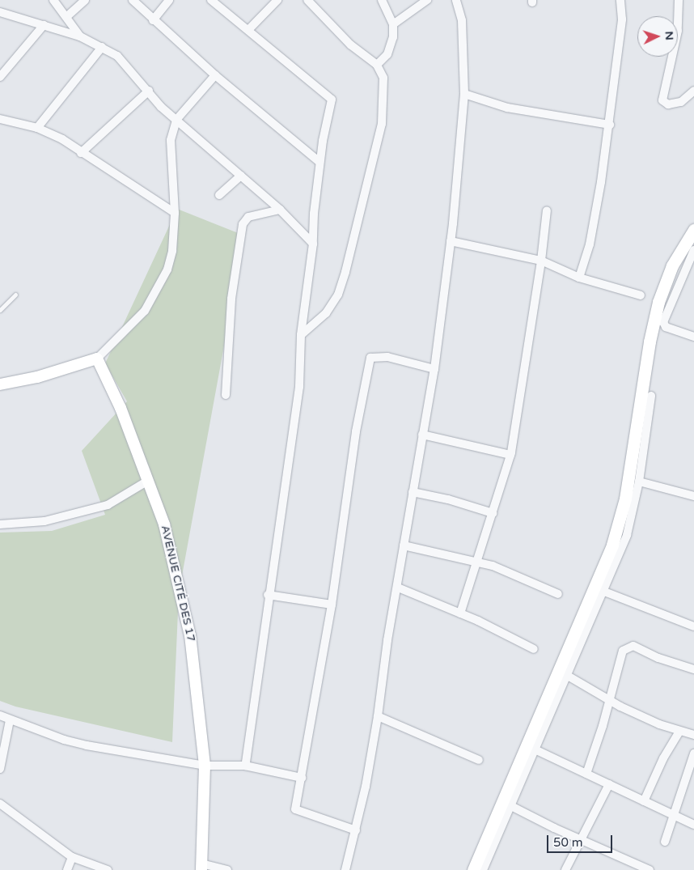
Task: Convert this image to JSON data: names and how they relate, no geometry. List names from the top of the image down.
{
  "streets": {
    "street": ["AVENUE CITÉ DES 17"]
  },
  "scale_bar": "50 m",
  "north": "right"
}
